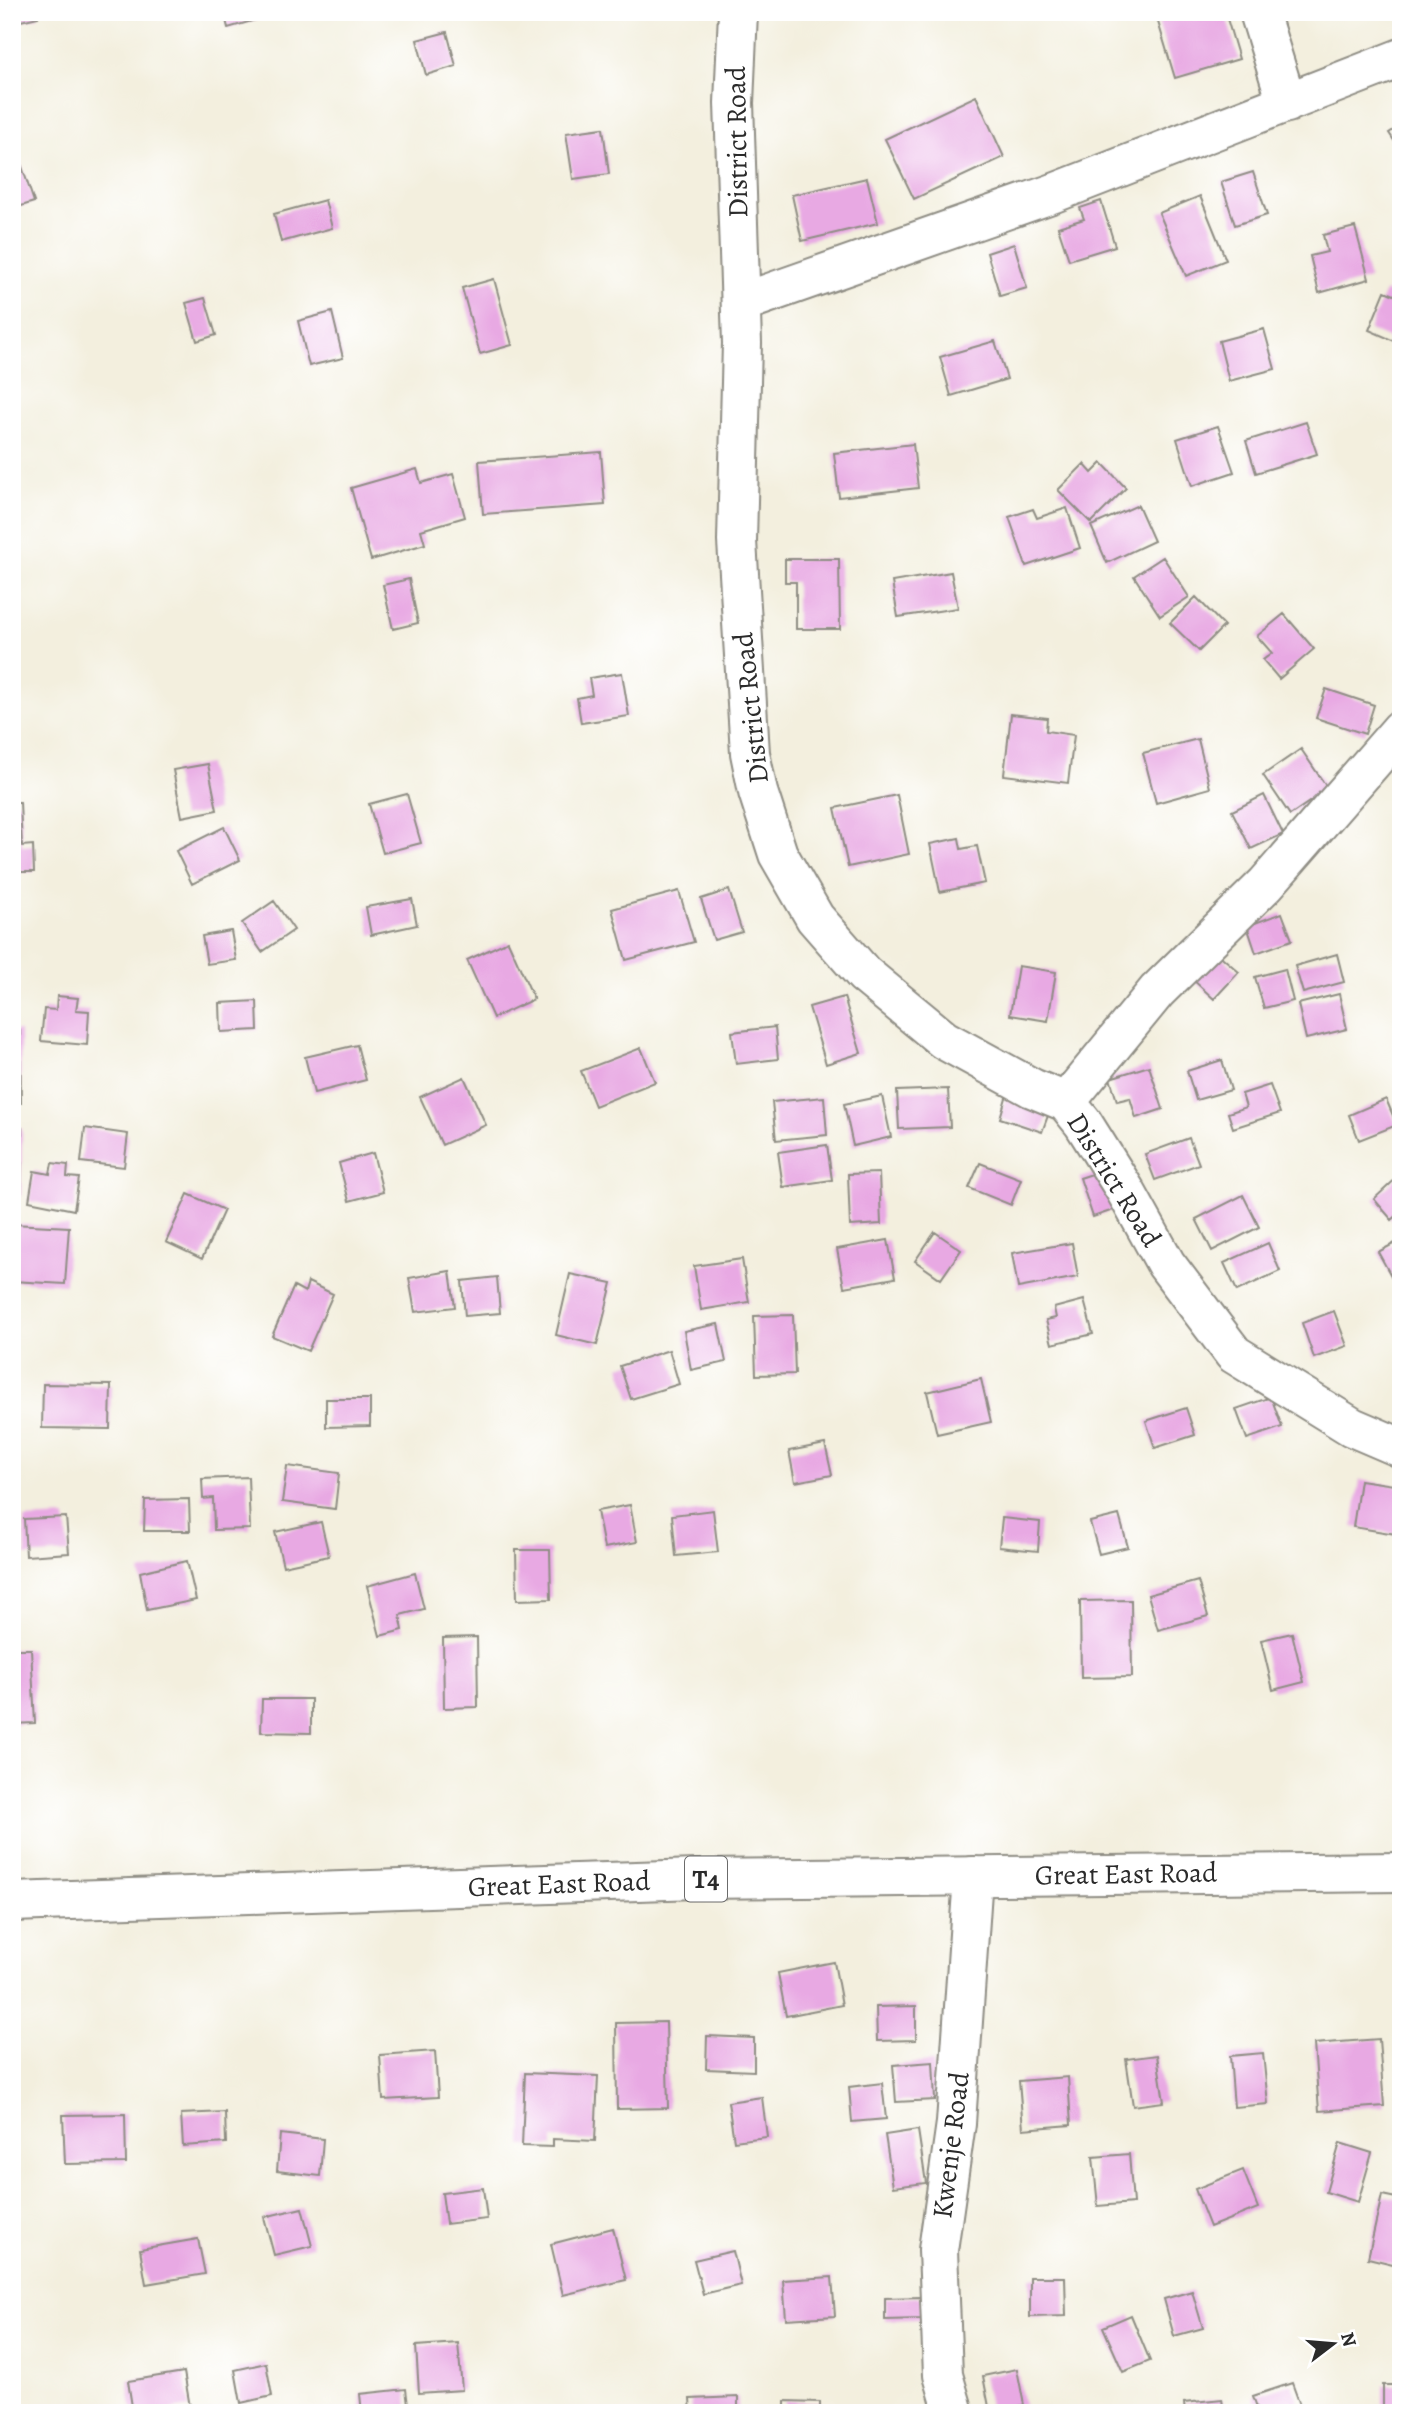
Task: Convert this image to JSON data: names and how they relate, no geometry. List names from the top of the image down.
{
  "streets": {
    "main road": [
      "District Road",
      "Great East Road",
      "T4",
      "Kwenje Road"
    ]
  },
  "crossings": [
    ["Great East Road", "Kwenje Road"]
  ],
  "north": "right"
}
